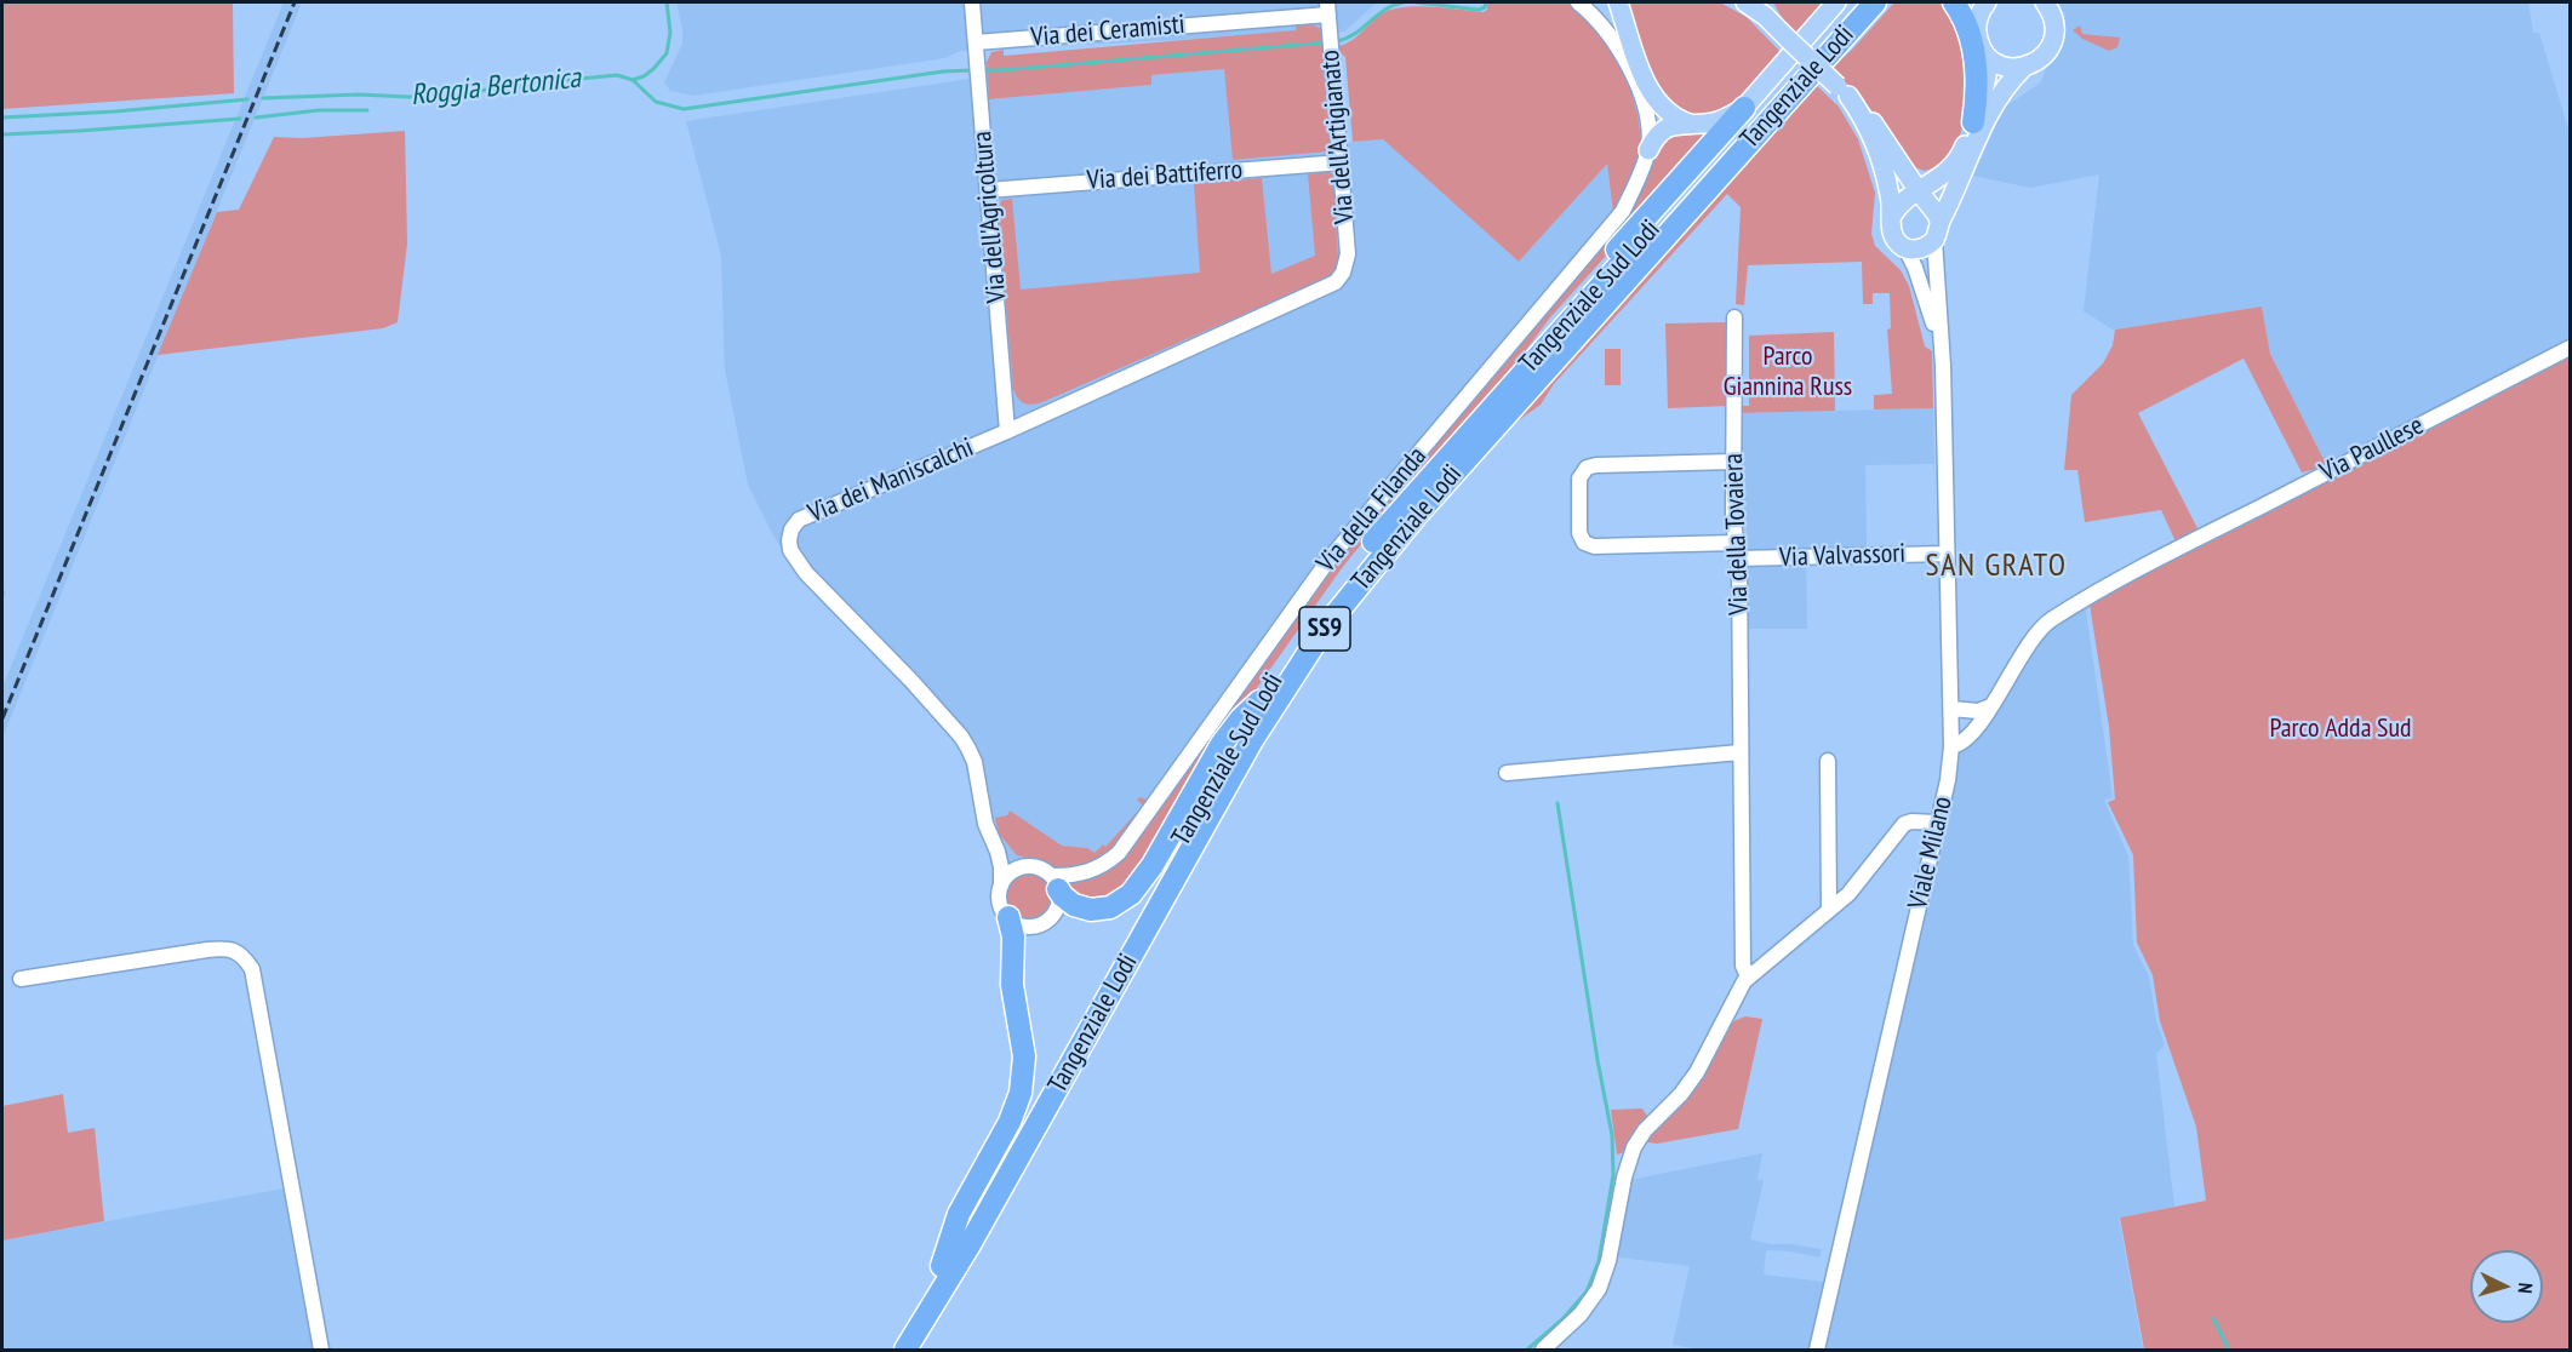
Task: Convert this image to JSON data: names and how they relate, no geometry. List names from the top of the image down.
{
  "streets": {
    "highway": ["Tangenziale Lodi", "Tangenziale Sud Lodi", "SS9"],
    "street": [
      "Via dei Ceramisti",
      "Via dell'Artigianato",
      "Via dei Battiferro",
      "Via dell'Agricoltura",
      "Via Paullese",
      "Via dei Maniscalchi",
      "Via della Filanda",
      "Via della Tovaiera",
      "Via Valvassori",
      "Viale Milano"
    ]
  },
  "crossings": [
    ["Via dei Ceramisti", "Via dell'Artigianato"],
    ["Via dei Ceramisti", "Via dell'Agricoltura"],
    ["Via dell'Artigianato", "Via dei Battiferro"],
    ["Via dell'Artigianato", "Via dei Maniscalchi"],
    ["Via dei Battiferro", "Via dell'Agricoltura"],
    ["Via dell'Agricoltura", "Via dei Maniscalchi"],
    ["Via Paullese", "Viale Milano"],
    ["Via della Tovaiera", "Via Valvassori"],
    ["Via Valvassori", "Viale Milano"]
  ],
  "districts": ["SAN GRATO"],
  "water": ["Roggia Bertonica"],
  "parks": ["Parco Giannina Russ", "Parco Adda Sud"],
  "north": "right"
}
